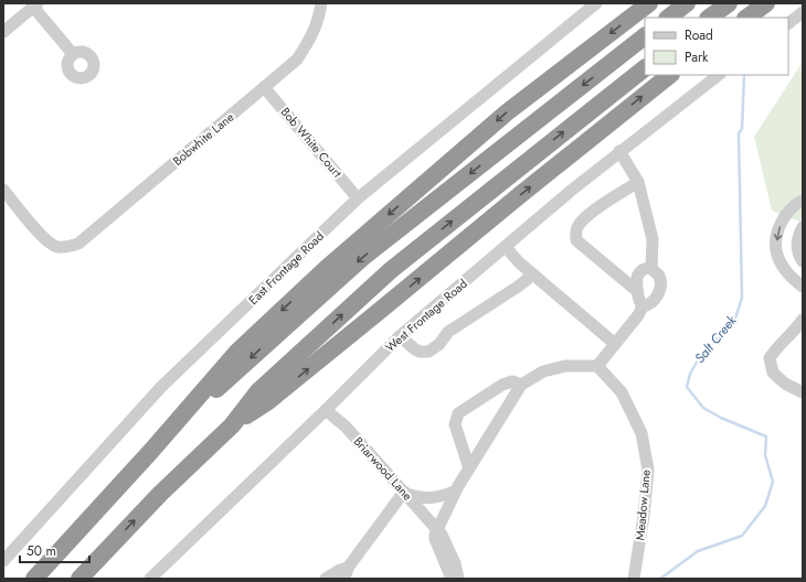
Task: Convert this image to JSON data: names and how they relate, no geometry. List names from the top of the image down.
{
  "streets": {
    "street": [
      "Bobwhite Lane",
      "Bob White Court",
      "East Frontage Road",
      "West Frontage Road",
      "Briarwood Lane",
      "Meadow Lane"
    ]
  },
  "crossings": [
    ["Bobwhite Lane", "Bob White Court"],
    ["Bob White Court", "East Frontage Road"],
    ["West Frontage Road", "Briarwood Lane"]
  ],
  "water": ["Salt Creek"],
  "legend": ["Road", "Park"],
  "scale_bar": "50 m"
}
